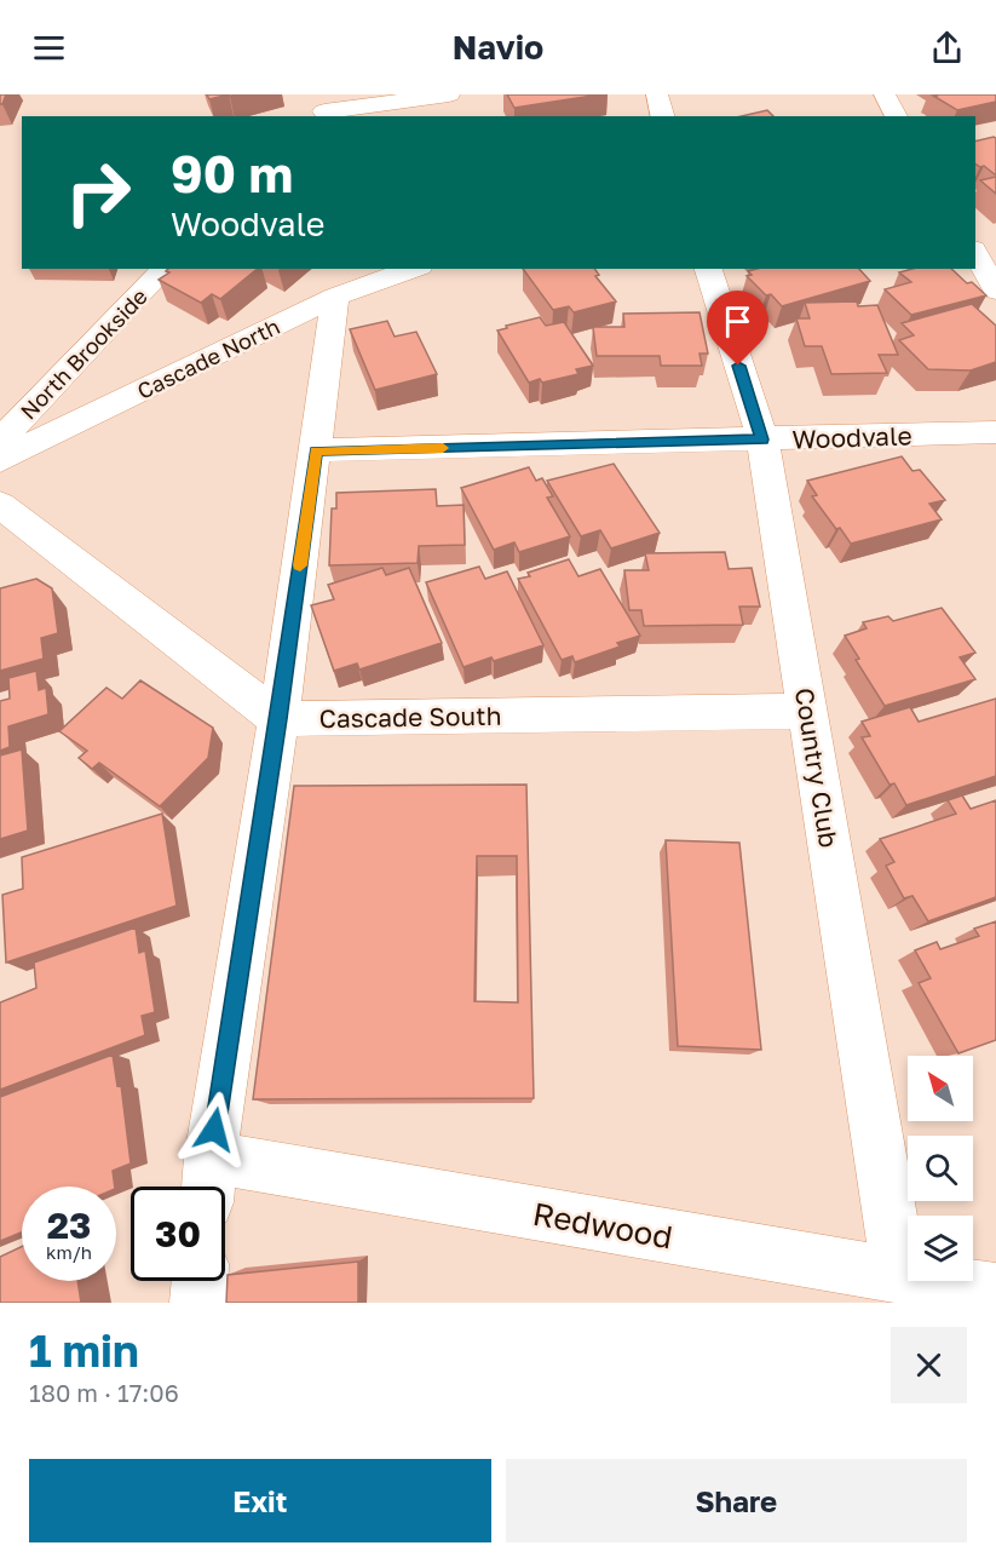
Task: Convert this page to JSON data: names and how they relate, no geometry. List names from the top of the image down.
{
  "streets": {
    "street": [
      "North Brookside",
      "Cascade North",
      "Woodvale",
      "Cascade South",
      "Country Club",
      "Redwood"
    ]
  },
  "crossings": [
    ["Woodvale", "Country Club"],
    ["Cascade South", "Country Club"],
    ["Country Club", "Redwood"]
  ],
  "north": "top left",
  "page": {
    "header": "Navio",
    "turn": ["90 m", "Woodvale"],
    "speed": "23 km/h",
    "limit": "30",
    "heading": ["1 min", "180 m · 17:06"],
    "buttons": ["Exit", "Share"]
  }
}
